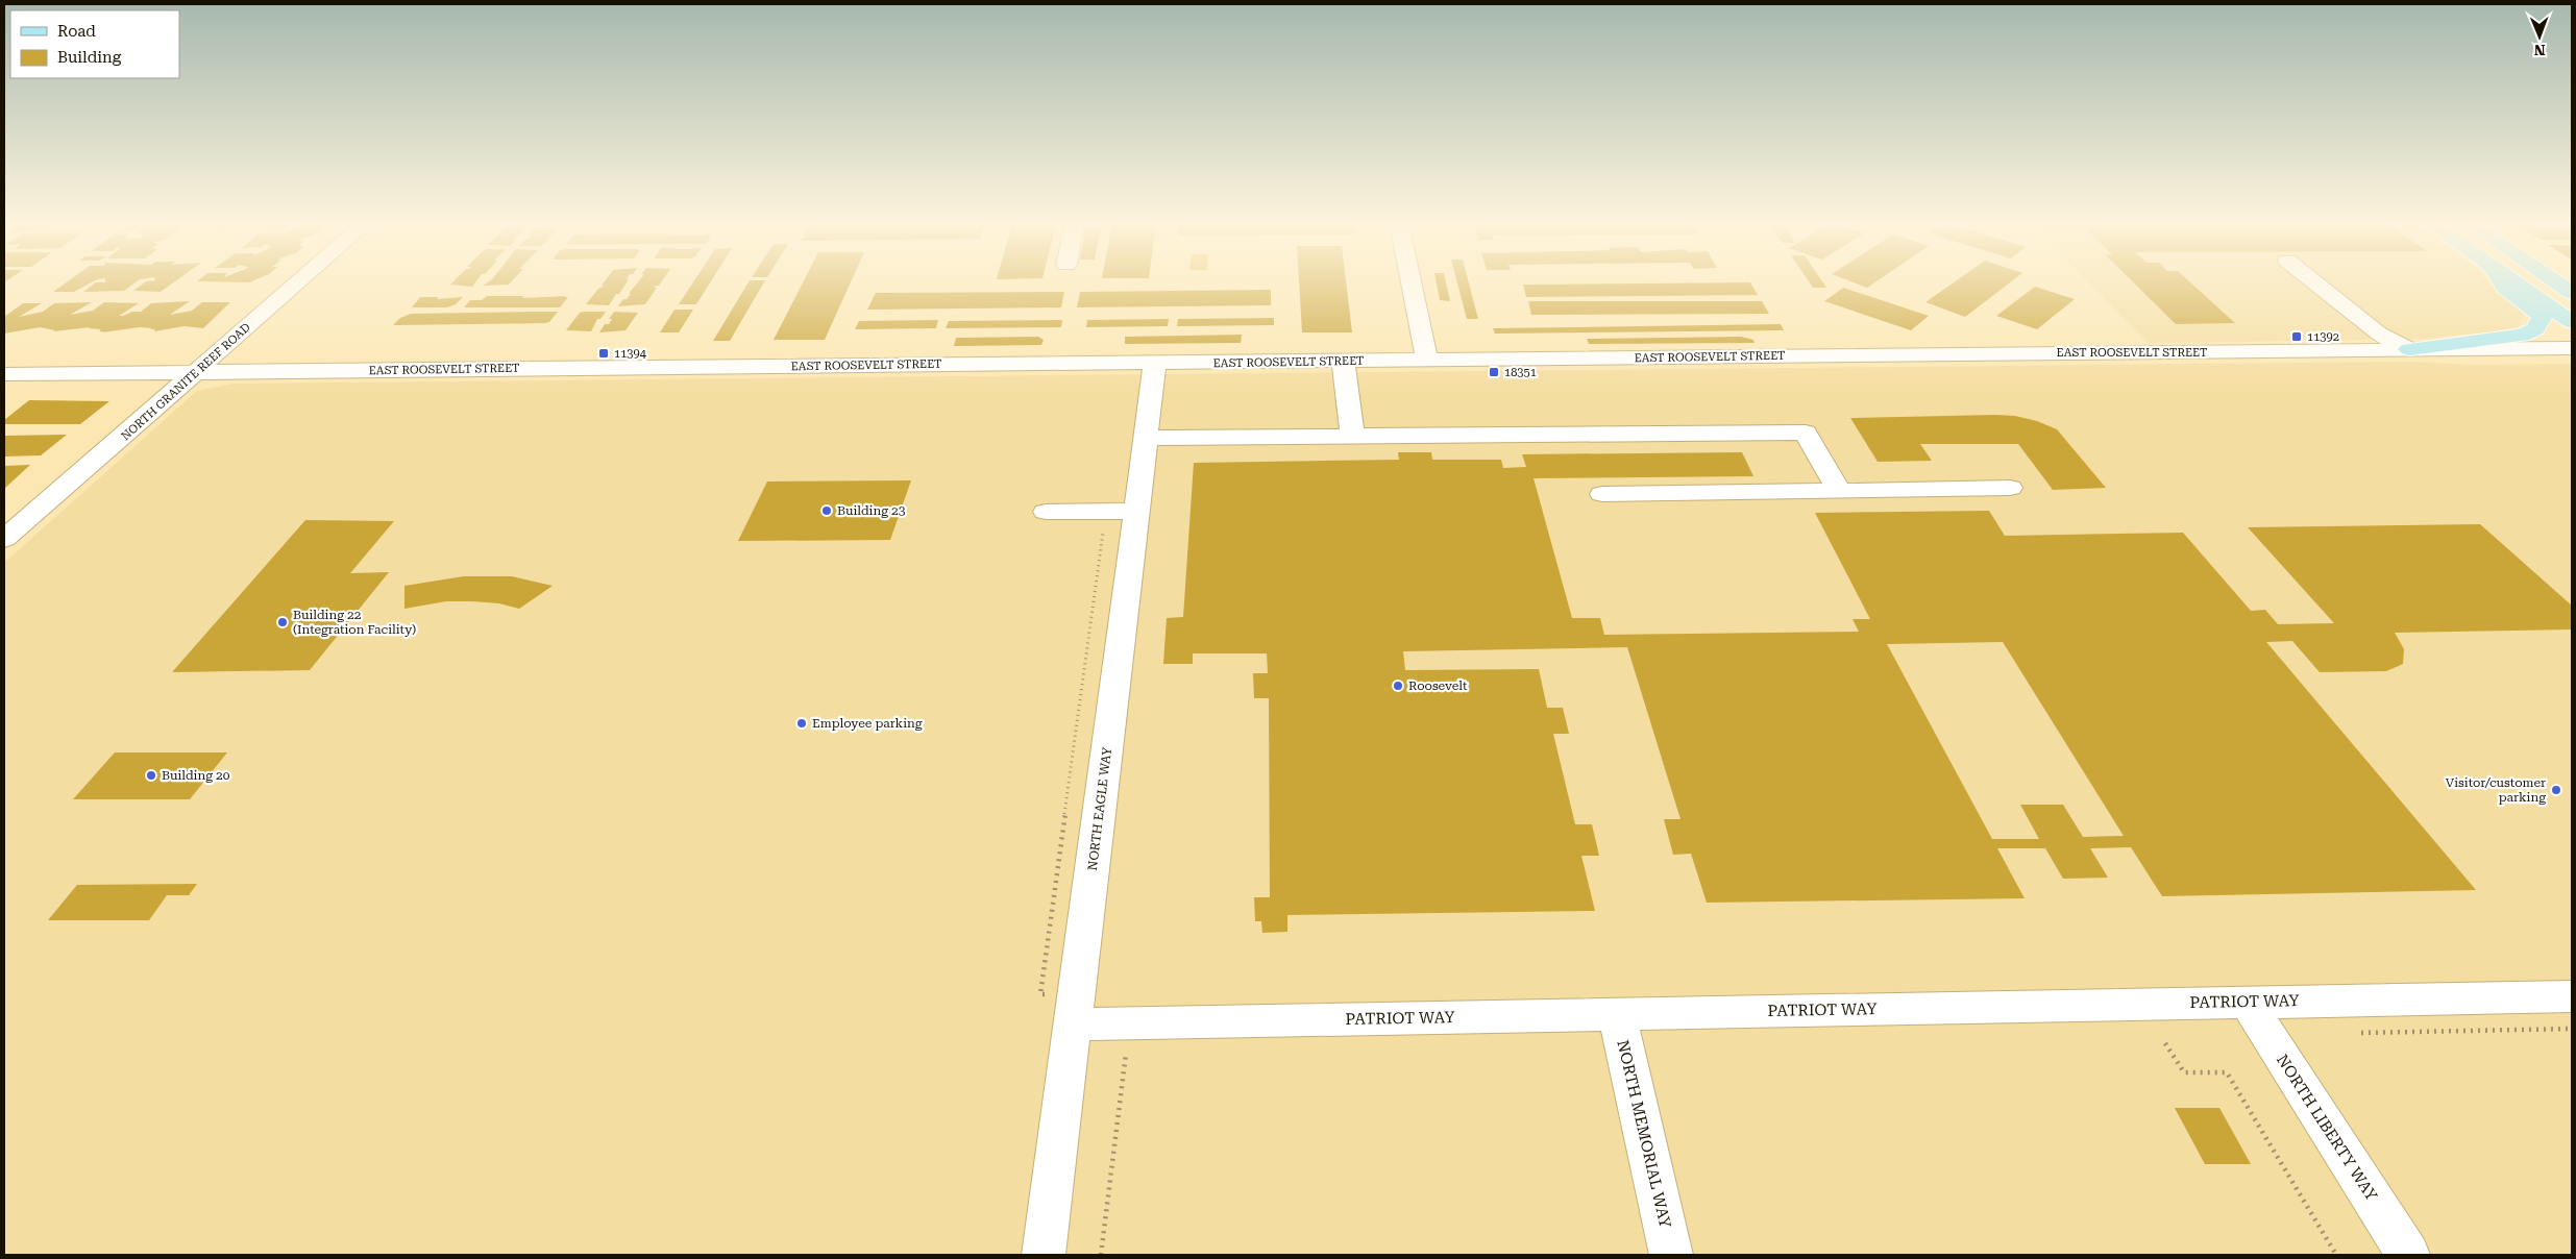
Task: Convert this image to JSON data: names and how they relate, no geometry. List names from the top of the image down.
{
  "streets": {
    "street": [
      "EAST ROOSEVELT STREET",
      "NORTH GRANITE REEF ROAD",
      "NORTH EAGLE WAY",
      "PATRIOT WAY",
      "NORTH LIBERTY WAY",
      "NORTH MEMORIAL WAY"
    ]
  },
  "crossings": [
    ["EAST ROOSEVELT STREET", "NORTH GRANITE REEF ROAD"],
    ["EAST ROOSEVELT STREET", "NORTH EAGLE WAY"],
    ["NORTH EAGLE WAY", "PATRIOT WAY"],
    ["PATRIOT WAY", "NORTH LIBERTY WAY"],
    ["PATRIOT WAY", "NORTH MEMORIAL WAY"]
  ],
  "places": {
    "transit": ["11392", "11394", "18351"],
    "other": [
      "Building 23",
      "Building 22 (Integration Facility)",
      "Roosevelt",
      "Employee parking",
      "Building 20",
      "Visitor/customer parking"
    ]
  },
  "legend": ["Road", "Building"],
  "north": "bottom"
}
